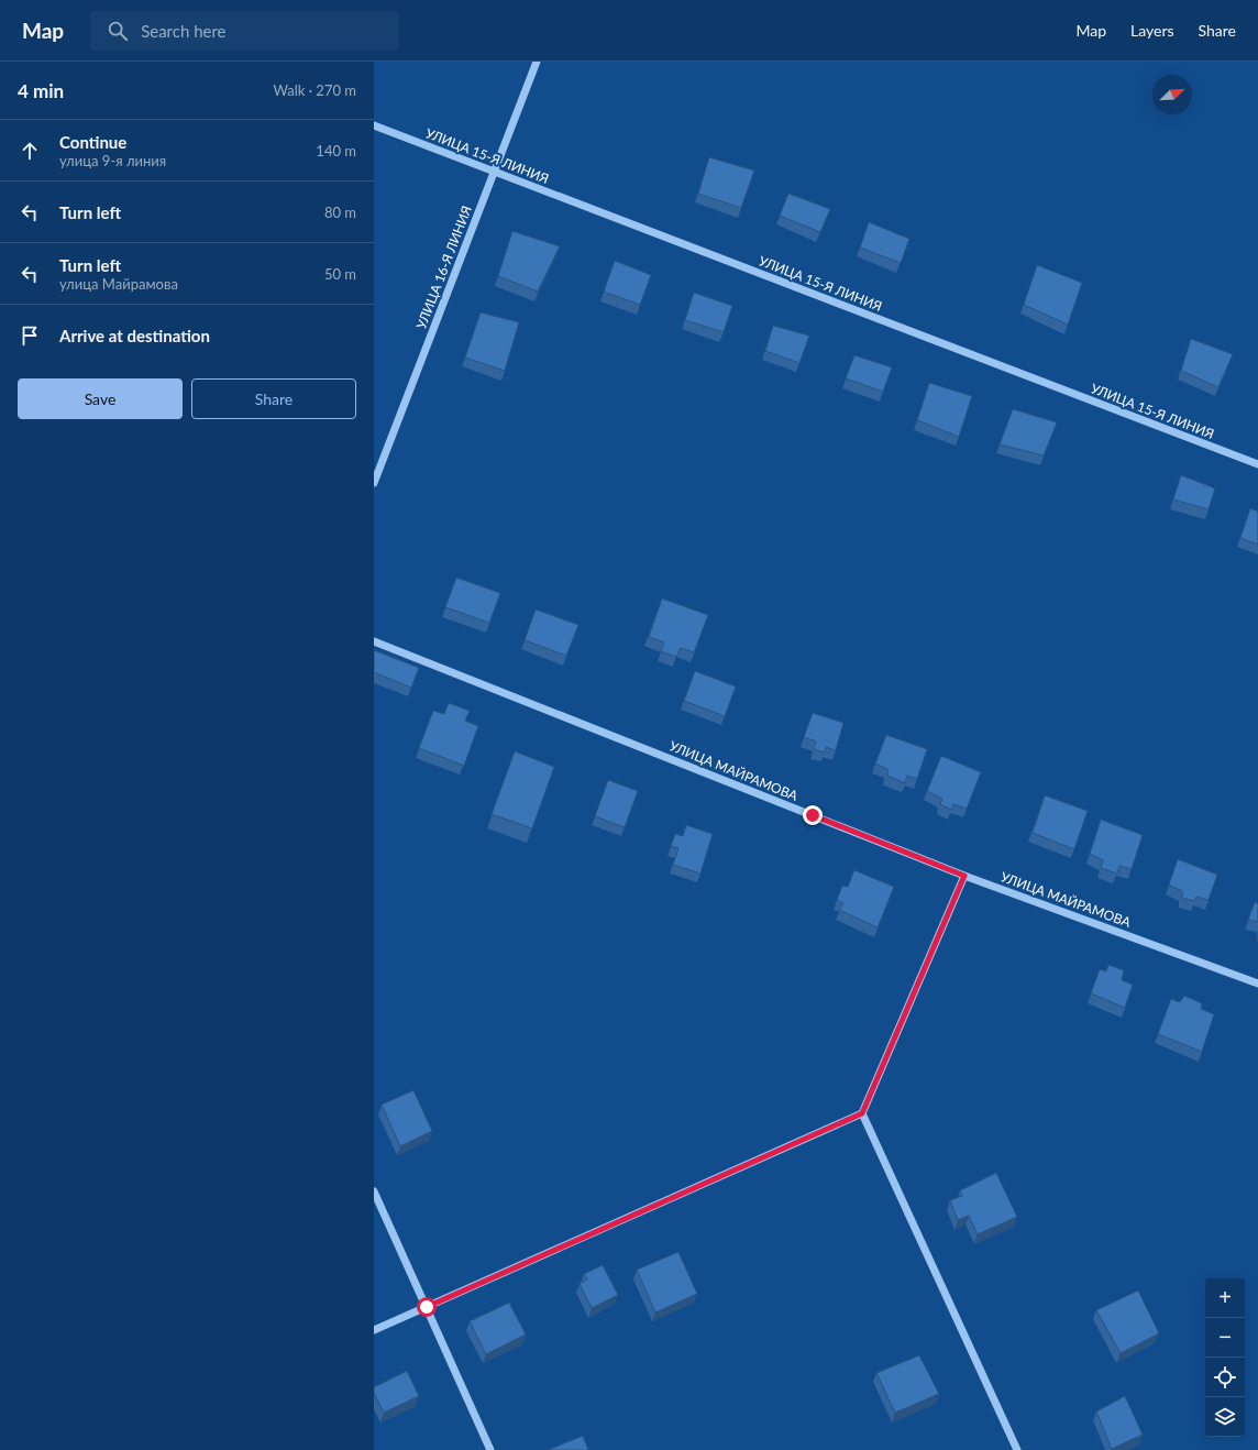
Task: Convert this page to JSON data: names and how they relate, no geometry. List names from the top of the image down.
{
  "streets": {
    "street": ["УЛИЦА 15-Я ЛИНИЯ", "УЛИЦА 16-Я ЛИНИЯ", "УЛИЦА МАЙРАМОВА"]
  },
  "crossings": [
    ["УЛИЦА 15-Я ЛИНИЯ", "УЛИЦА 16-Я ЛИНИЯ"]
  ],
  "north": "top right",
  "page": {
    "header": "Map",
    "search": "Search here",
    "nav": ["Map", "Layers", "Share"],
    "heading": ["4 min", "Walk · 270 m"],
    "list": [
      ["Continue", "улица 9-я линия", "140 m"],
      ["Turn left", "80 m"],
      ["Turn left", "улица Майрамова", "50 m"],
      "Arrive at destination"
    ],
    "buttons": ["Save", "Share"],
    "map_buttons": ["+", "−"]
  }
}
